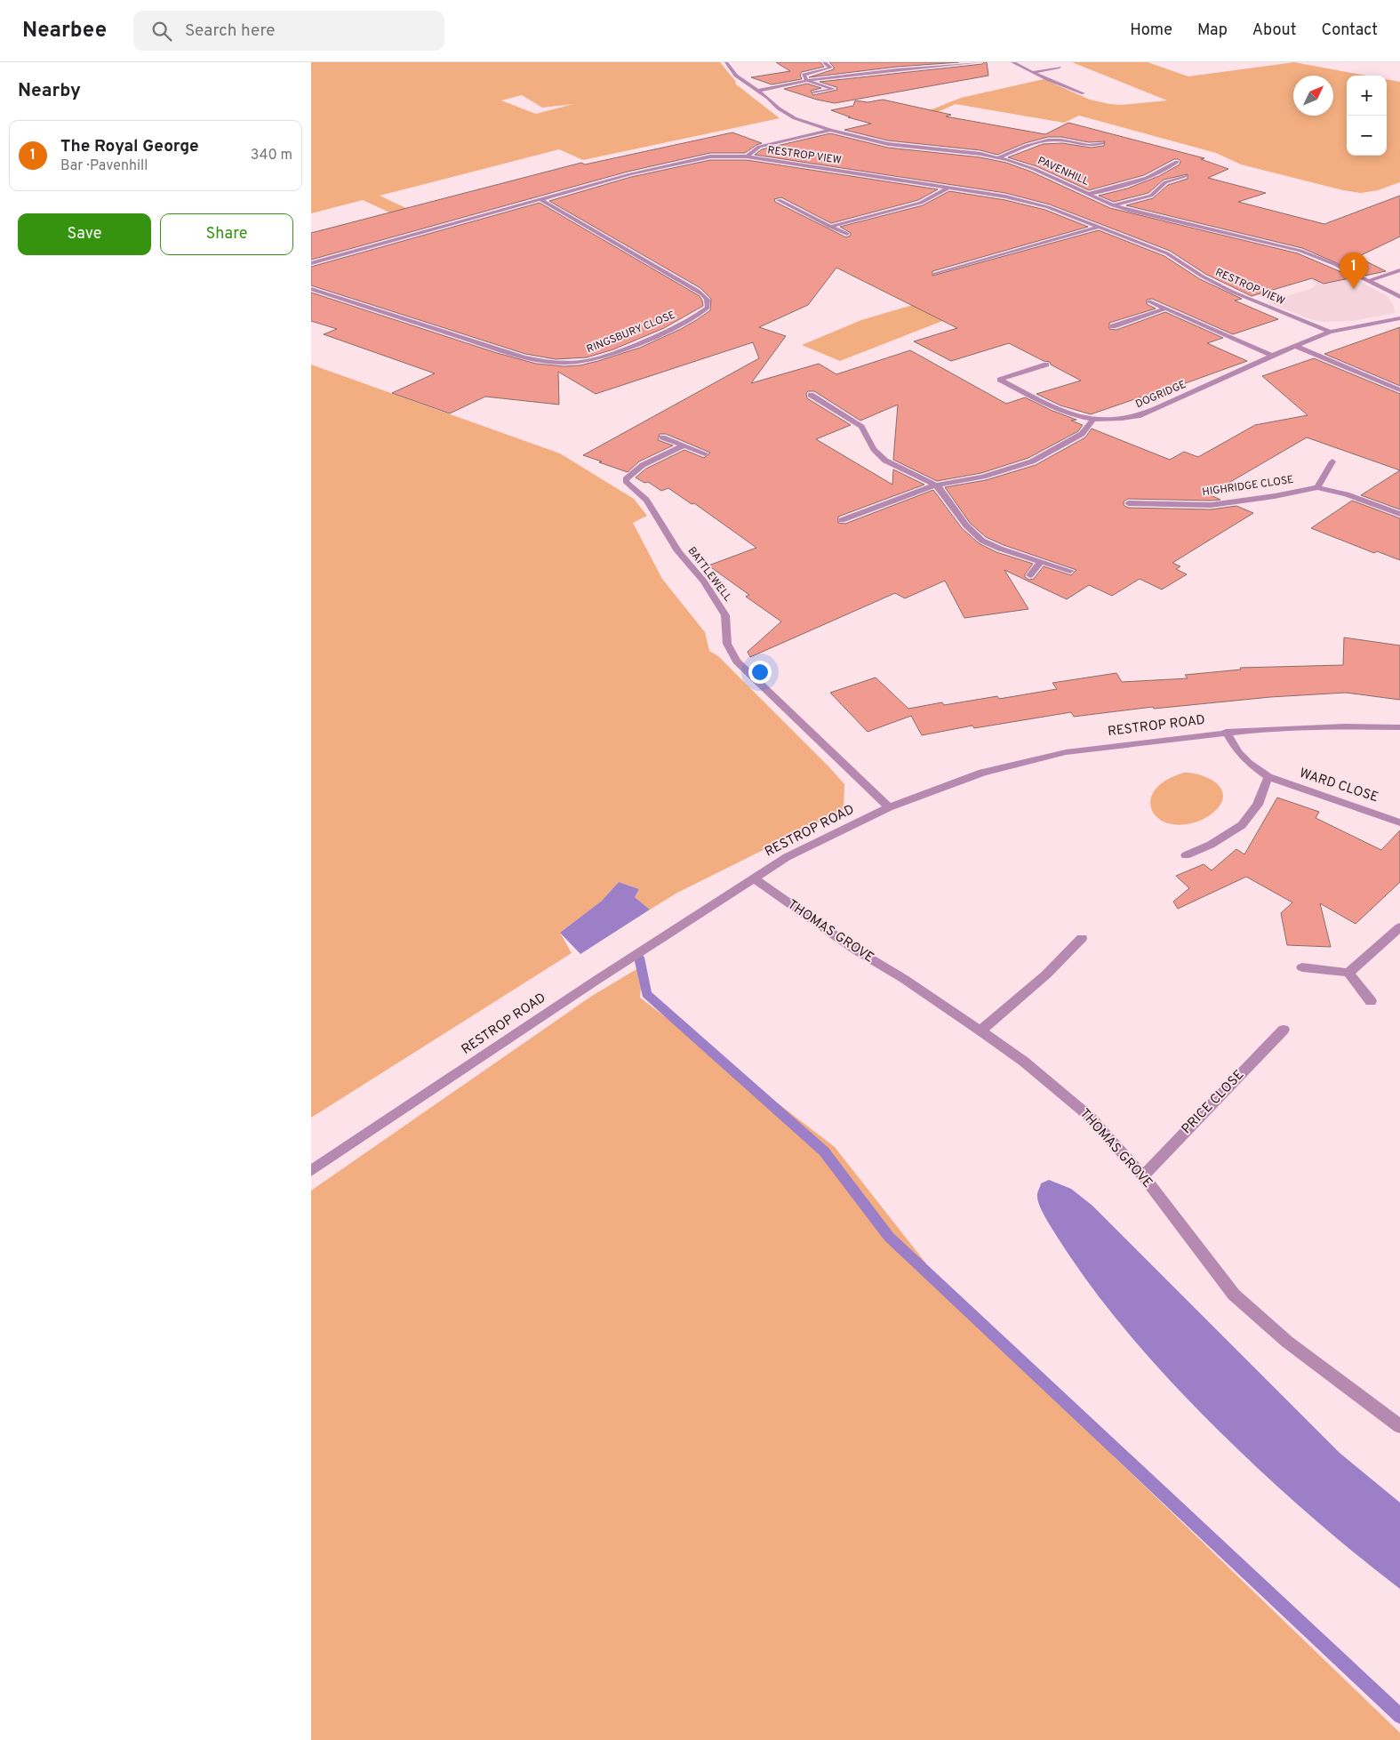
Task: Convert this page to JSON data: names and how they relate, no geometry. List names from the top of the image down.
{
  "streets": {
    "street": [
      "RESTROP VIEW",
      "PAVENHILL",
      "RINGSBURY CLOSE",
      "DOGRIDGE",
      "HIGHRIDGE CLOSE",
      "BATTLEWELL",
      "RESTROP ROAD",
      "WARD CLOSE",
      "THOMAS GROVE",
      "PRICE CLOSE"
    ]
  },
  "crossings": [
    ["RESTROP VIEW", "PAVENHILL"],
    ["RESTROP VIEW", "DOGRIDGE"],
    ["BATTLEWELL", "RESTROP ROAD"],
    ["RESTROP ROAD", "WARD CLOSE"],
    ["RESTROP ROAD", "THOMAS GROVE"],
    ["THOMAS GROVE", "PRICE CLOSE"]
  ],
  "north": "top right",
  "page": {
    "header": "Nearbee",
    "search": "Search here",
    "nav": [
      "Home",
      "Map",
      "About",
      "Contact"
    ],
    "heading": "Nearby",
    "map_buttons": ["+", "−"],
    "list": [
      {
        "mark": "1",
        "name": "The Royal George",
        "note": "Bar · Pavenhill",
        "value": "340 m"
      }
    ],
    "buttons": ["Save", "Share"],
    "pins": "1"
  }
}
